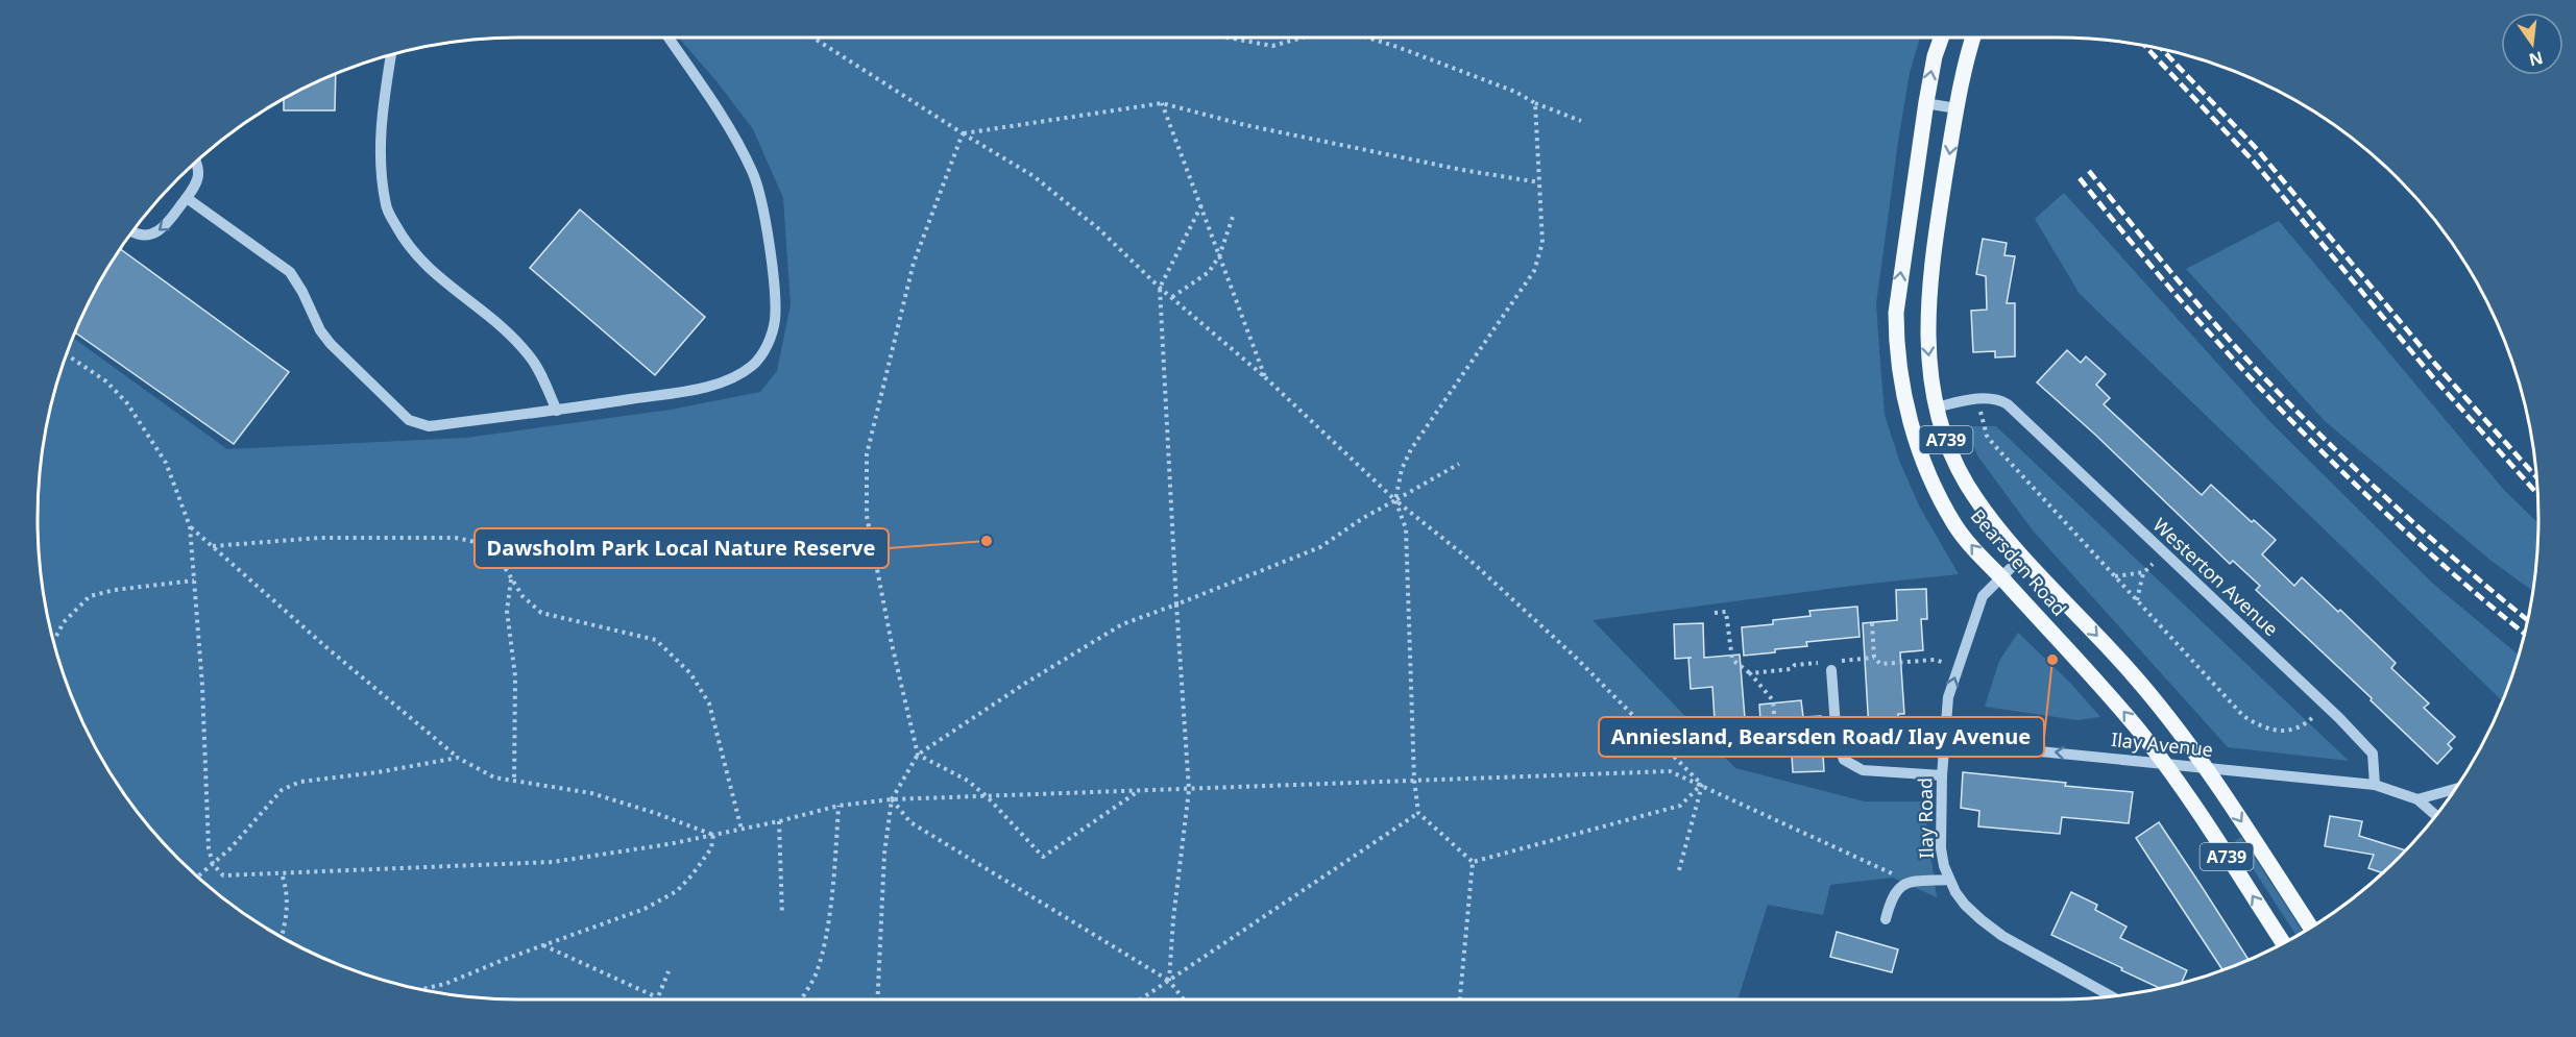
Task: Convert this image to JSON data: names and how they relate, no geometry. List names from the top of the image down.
{
  "streets": {
    "main road": ["A739", "Bearsden Road"],
    "street": ["Westerton Avenue", "Ilay Avenue", "Ilay Road"]
  },
  "crossings": [
    ["Bearsden Road", "Westerton Avenue"],
    ["Bearsden Road", "Ilay Avenue"],
    ["Bearsden Road", "Ilay Road"],
    ["Westerton Avenue", "Ilay Avenue"],
    ["Ilay Avenue", "Ilay Road"]
  ],
  "one_way": ["Ilay Avenue"],
  "places": ["Dawsholm Park Local Nature Reserve", "Anniesland, Bearsden Road/ Ilay Avenue"],
  "north": "bottom"
}
